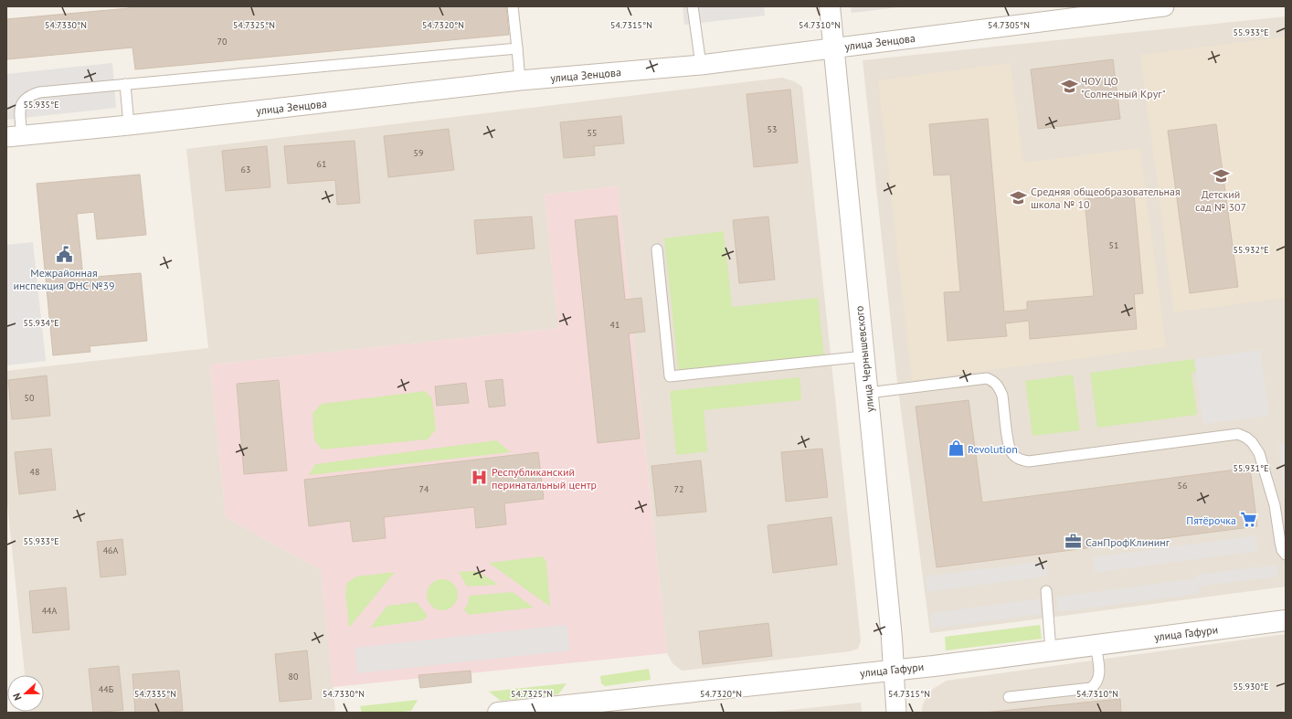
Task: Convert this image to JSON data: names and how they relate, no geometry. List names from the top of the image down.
{
  "streets": {
    "street": ["улица Зенцова", "улица Чернышевского", "улица Гафури"]
  },
  "crossings": [
    ["улица Зенцова", "улица Чернышевского"],
    ["улица Чернышевского", "улица Гафури"]
  ],
  "places": {
    "school or university": ["ЧОУ ЦО \"Солнечный Круг\"", "Детский сад № 307", "Средняя общеобразовательная школа № 10"],
    "public building": ["Межрайонная инспекция ФНС №39"],
    "shop": ["Revolution"],
    "hospital": ["Республиканский перинатальный центр"],
    "supermarket": ["Пятёрочка"],
    "office": ["СанПрофКлининг"]
  },
  "house_numbers": [
    "70",
    "53",
    "55",
    "59",
    "61",
    "63",
    "51",
    "41",
    "50",
    "48",
    "56",
    "74",
    "72",
    "46А",
    "44А",
    "80",
    "44Б"
  ],
  "north": "left",
  "coordinates": [
    "54.7330°N",
    "54.7325°N",
    "54.7320°N",
    "54.7315°N",
    "54.7310°N",
    "54.7305°N",
    "55.933°E",
    "55.935°E",
    "55.932°E",
    "55.934°E",
    "55.931°E",
    "55.930°E",
    "54.7335°N"
  ]
}
